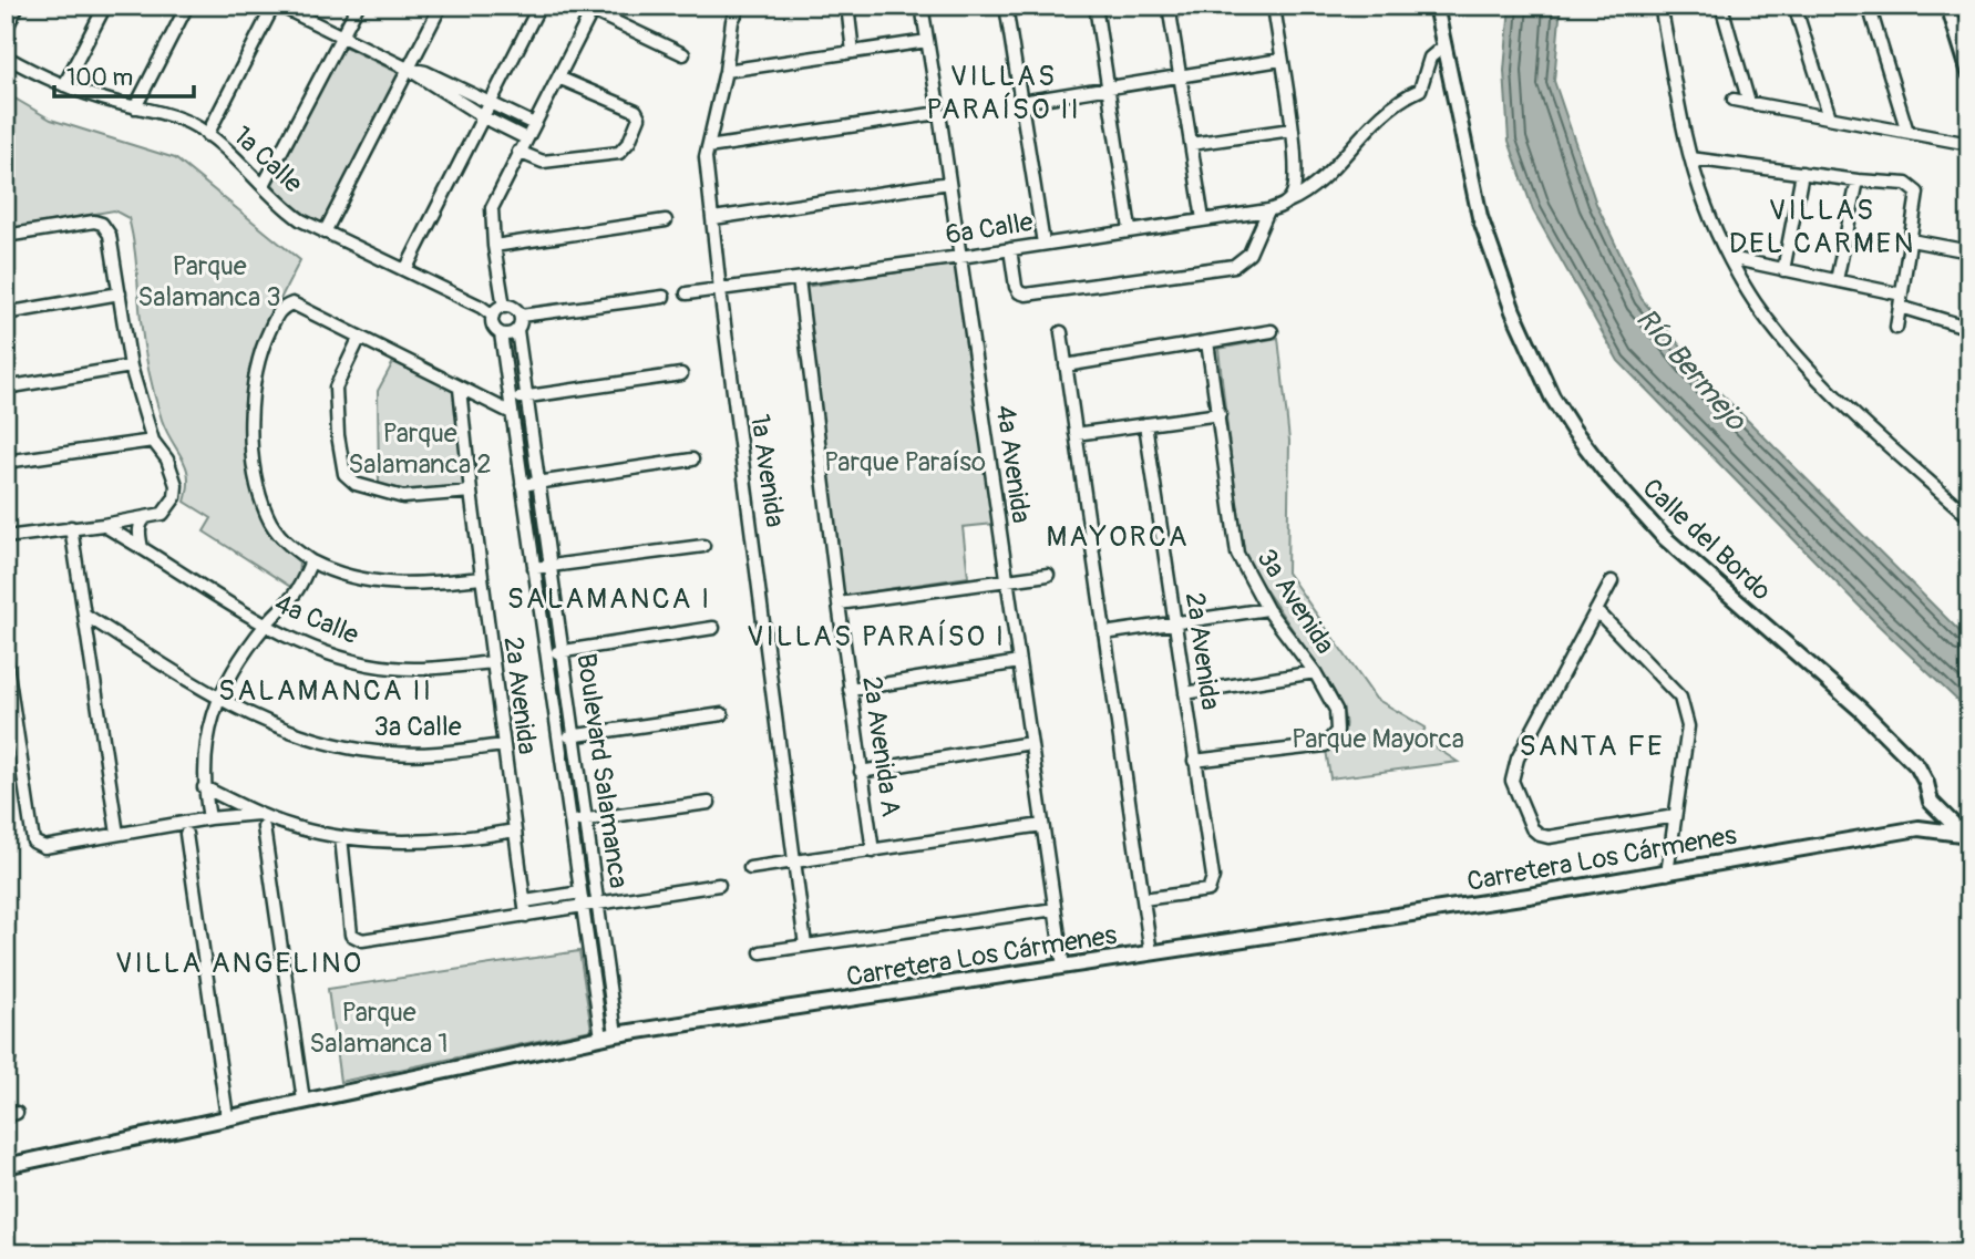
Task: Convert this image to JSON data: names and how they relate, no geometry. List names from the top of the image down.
{
  "streets": {
    "main road": ["Calle del Bordo", "Carretera Los Cármenes"],
    "street": [
      "1a Calle",
      "6a Calle",
      "4a Avenida",
      "1a Avenida",
      "3a Avenida",
      "4a Calle",
      "2a Avenida",
      "3a Calle",
      "2a Avenida A",
      "Boulevard Salamanca"
    ]
  },
  "crossings": [
    ["1a Calle", "Boulevard Salamanca"],
    ["6a Calle", "4a Avenida"],
    ["6a Calle", "1a Avenida"],
    ["6a Calle", "Calle del Bordo"],
    ["6a Calle", "2a Avenida A"],
    ["4a Avenida", "Carretera Los Cármenes"],
    ["Calle del Bordo", "Carretera Los Cármenes"],
    ["3a Avenida", "2a Avenida"],
    ["4a Calle", "2a Avenida"],
    ["2a Avenida", "3a Calle"],
    ["Boulevard Salamanca", "Carretera Los Cármenes"]
  ],
  "districts": [
    "VILLAS PARAÍSO II",
    "VILLAS DEL CARMEN",
    "MAYORCA",
    "SALAMANCA I",
    "VILLAS PARAÍSO I",
    "SALAMANCA II",
    "SANTA FE",
    "VILLA ANGELINO"
  ],
  "water": ["Río Bermejo"],
  "parks": [
    "Parque Salamanca 3",
    "Parque Salamanca 2",
    "Parque Paraíso",
    "Parque Mayorca",
    "Parque Salamanca 1"
  ],
  "scale_bar": "100 m"
}
